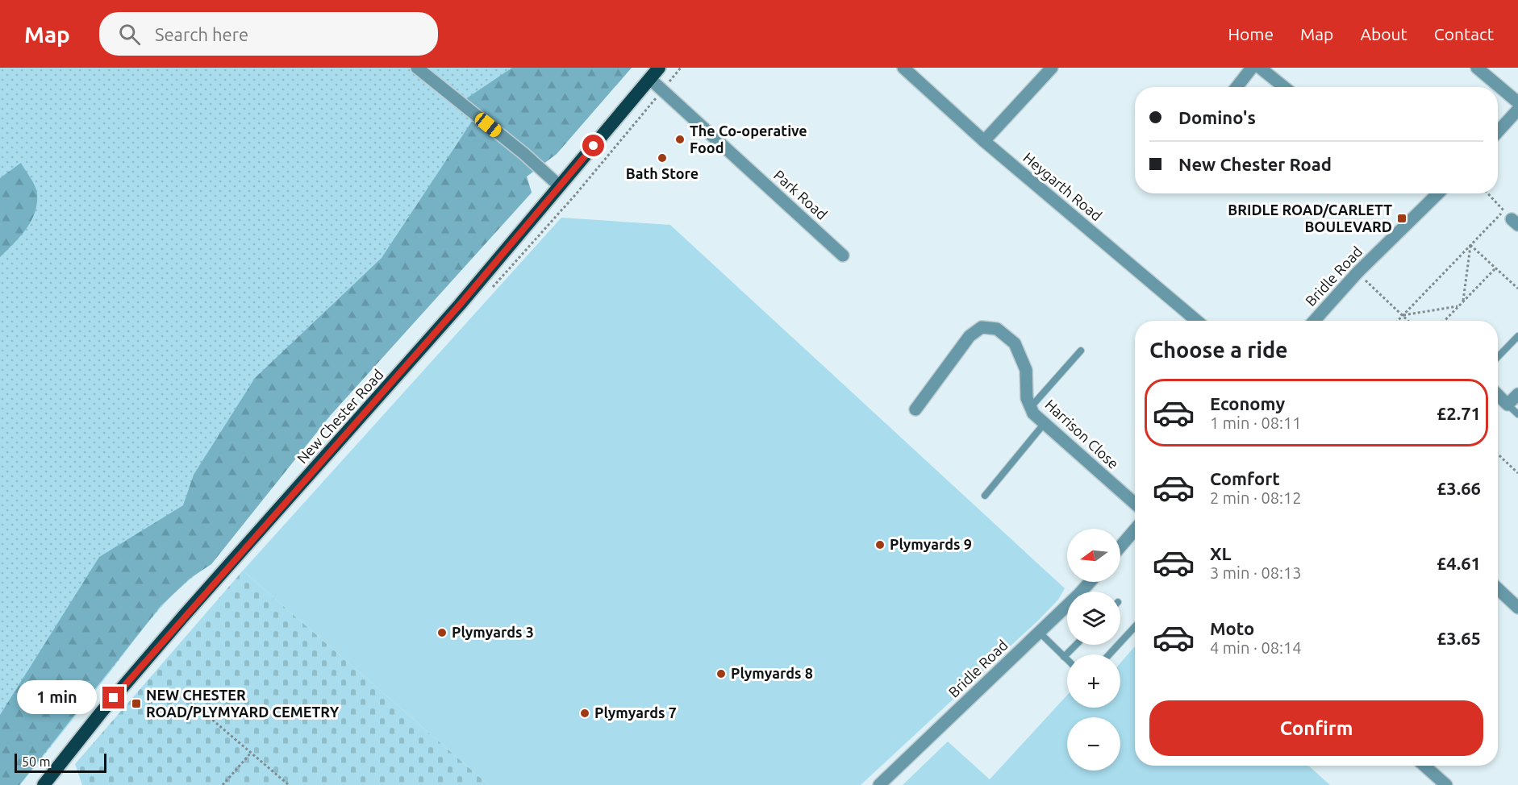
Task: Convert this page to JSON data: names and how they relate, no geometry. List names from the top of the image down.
{
  "streets": {
    "highway": ["New Chester Road"],
    "street": [
      "Heygarth Road",
      "Park Road",
      "Bridle Road",
      "Harrison Close"
    ]
  },
  "crossings": [
    ["Park Road", "New Chester Road"]
  ],
  "places": {
    "other": [
      "The Co-operative Food",
      "Bath Store",
      "Plymyards 9",
      "Plymyards 3",
      "Plymyards 8",
      "Plymyards 7"
    ],
    "transit": ["BRIDLE ROAD/CARLETT BOULEVARD", "NEW CHESTER ROAD/PLYMYARD CEMETRY"]
  },
  "scale_bar": "50 m",
  "north": "left",
  "page": {
    "header": "Map",
    "search": "Search here",
    "nav": [
      "Home",
      "Map",
      "About",
      "Contact"
    ],
    "banner": ["Domino's", "New Chester Road"],
    "heading": "Choose a ride",
    "list": [
      {
        "name": "Economy",
        "note": "1 min · 08:11",
        "value": "£2.71"
      },
      {
        "name": "Comfort",
        "note": "2 min · 08:12",
        "value": "£3.66"
      },
      {
        "name": "XL",
        "note": "3 min · 08:13",
        "value": "£4.61"
      },
      {
        "name": "Moto",
        "note": "4 min · 08:14",
        "value": "£3.65"
      }
    ],
    "map_buttons": ["+", "−"],
    "bubble": "1 min",
    "buttons": "Confirm",
    "scale": "50 m"
  }
}
